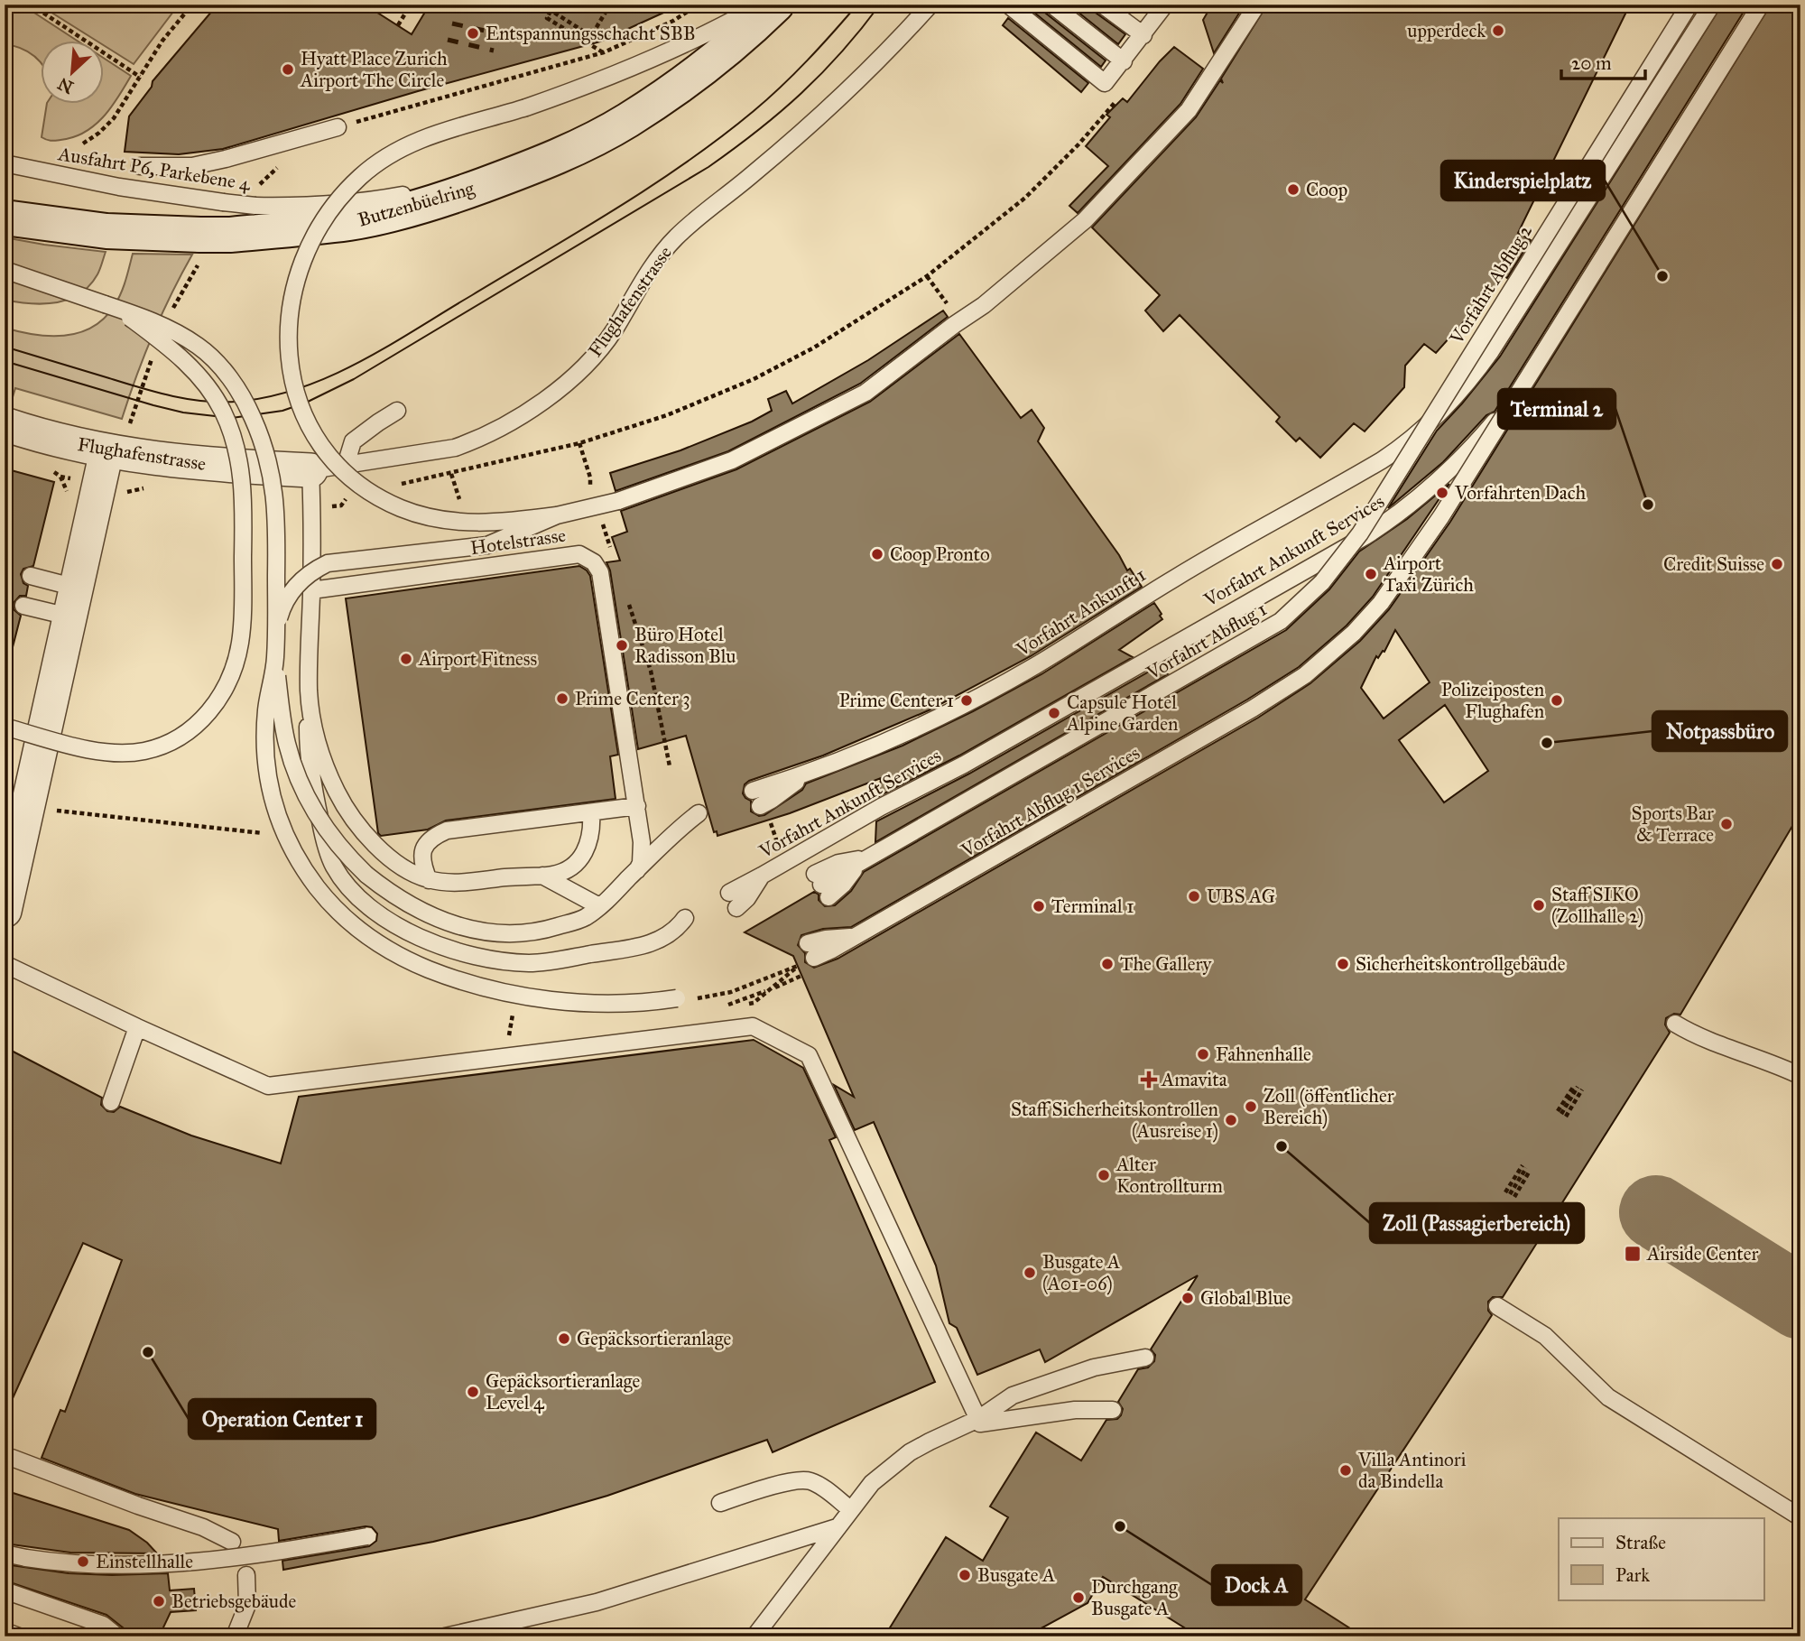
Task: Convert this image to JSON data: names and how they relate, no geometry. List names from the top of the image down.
{
  "streets": {
    "main road": ["Butzenbüelring"],
    "street": ["Flughafenstrasse"],
    "lane": [
      "Ausfahrt P6, Parkebene 4",
      "Vorfahrt Abflug 2",
      "Hotelstrasse",
      "Vorfahrt Ankunft Services",
      "Vorfahrt Ankunft 1",
      "Vorfahrt Abflug 1",
      "Vorfahrt Abflug 1 Services"
    ]
  },
  "crossings": [
    ["Ausfahrt P6, Parkebene 4", "Butzenbüelring"],
    ["Vorfahrt Abflug 2", "Vorfahrt Abflug 1"],
    ["Vorfahrt Ankunft Services", "Vorfahrt Abflug 1 Services"]
  ],
  "places": {
    "other": [
      "upperdeck",
      "Entspannungsschacht SBB",
      "Hyatt Place Zurich Airport The Circle",
      "Coop",
      "Kinderspielplatz",
      "Vorfahrten Dach",
      "Terminal 2",
      "Coop Pronto",
      "Credit Suisse",
      "Airport Taxi Zürich",
      "Büro Hotel Radisson Blu",
      "Airport Fitness",
      "Prime Center 3",
      "Prime Center 1",
      "Polizeiposten Flughafen",
      "Capsule Hotel Alpine Garden",
      "Notpassbüro",
      "Sports Bar & Terrace",
      "UBS AG",
      "Staff SIKO (Zollhalle 2)",
      "Terminal 1",
      "The Gallery",
      "Sicherheitskontrollgebäude",
      "Fahnenhalle",
      "Zoll (öffentlicher Bereich)",
      "Staff Sicherheitskontrollen (Ausreise 1)",
      "Zoll (Passagierbereich)",
      "Alter Kontrollturm",
      "Busgate A (A01-06)",
      "Global Blue",
      "Gepäcksortieranlage",
      "Operation Center 1",
      "Gepäcksortieranlage Level 4",
      "Villa Antinori da Bindella",
      "Dock A",
      "Einstellhalle",
      "Busgate A",
      "Durchgang Busgate A",
      "Betriebsgebäude"
    ],
    "health": ["Amavita"],
    "transit": ["Airside Center"]
  },
  "legend": ["Straße", "Park"],
  "scale_bar": "20 m",
  "north": "bottom left"
}
